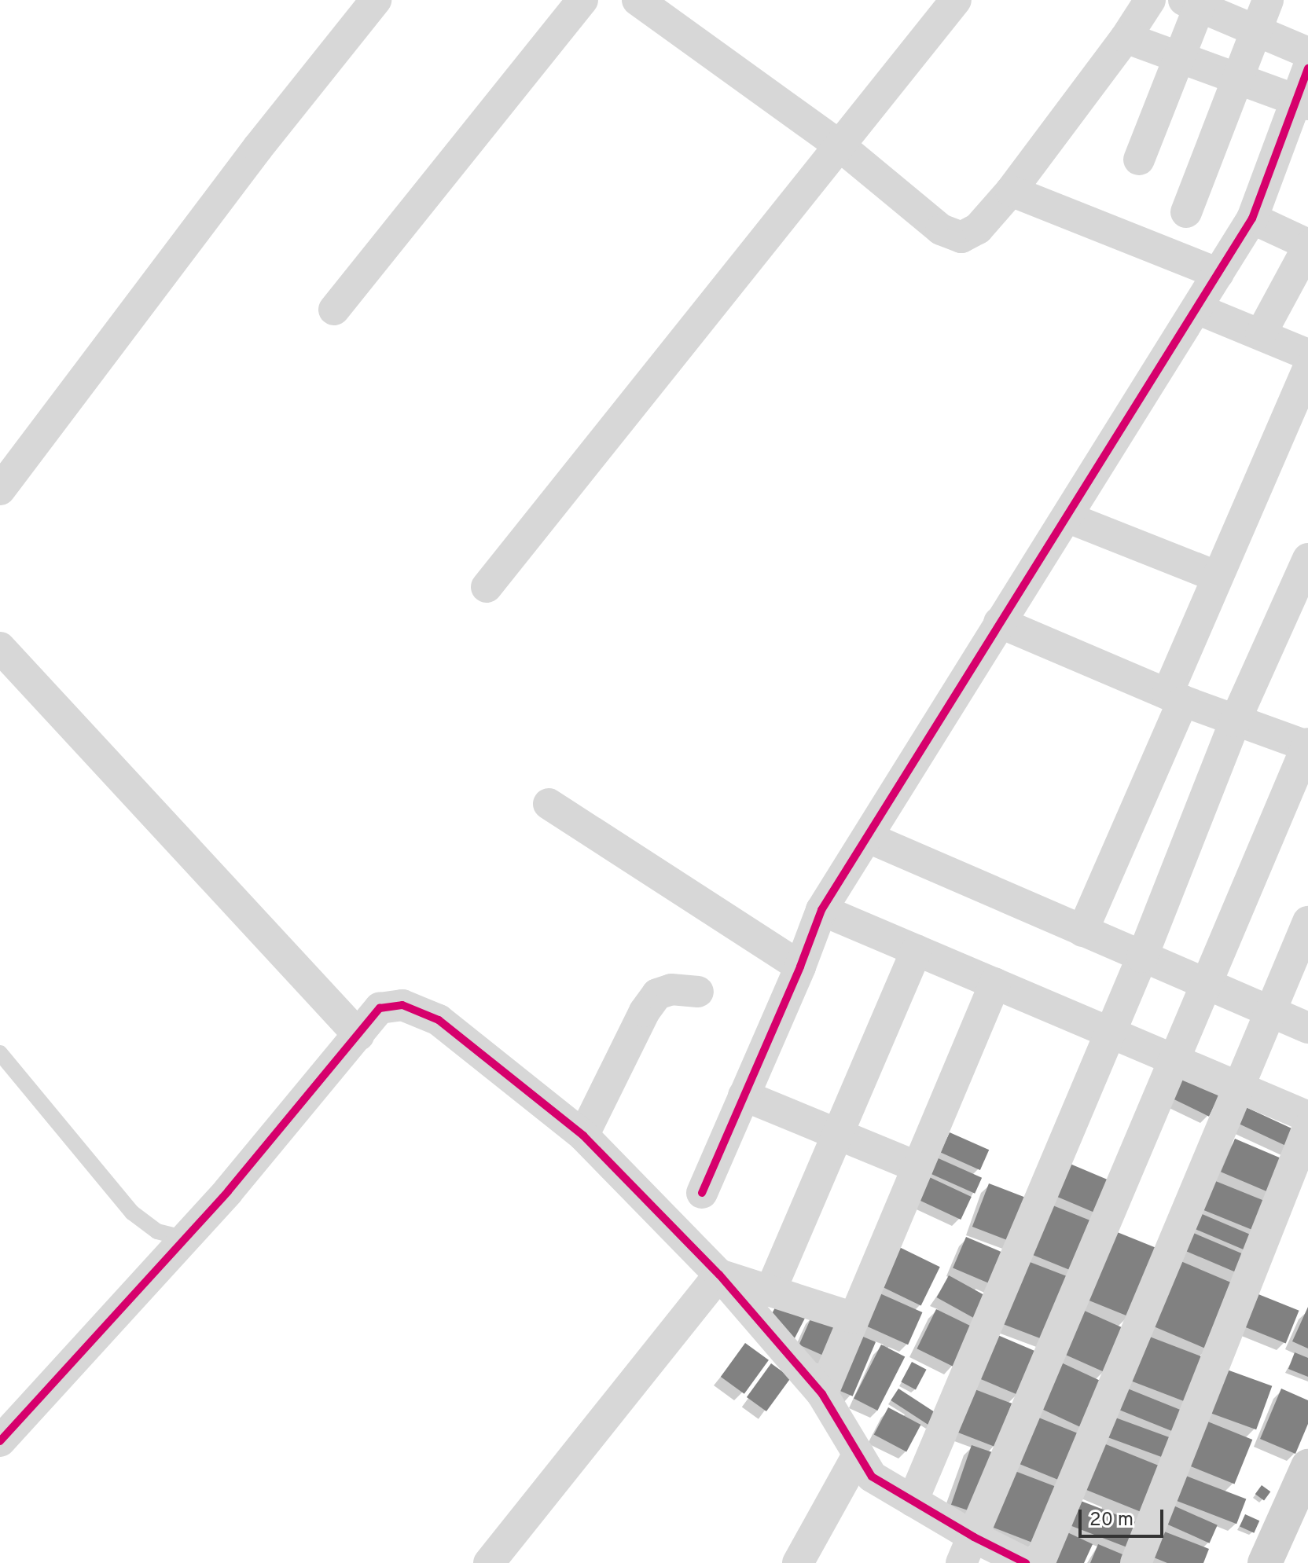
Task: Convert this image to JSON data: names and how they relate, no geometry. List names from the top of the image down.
{
  "scale_bar": "20 m"
}
